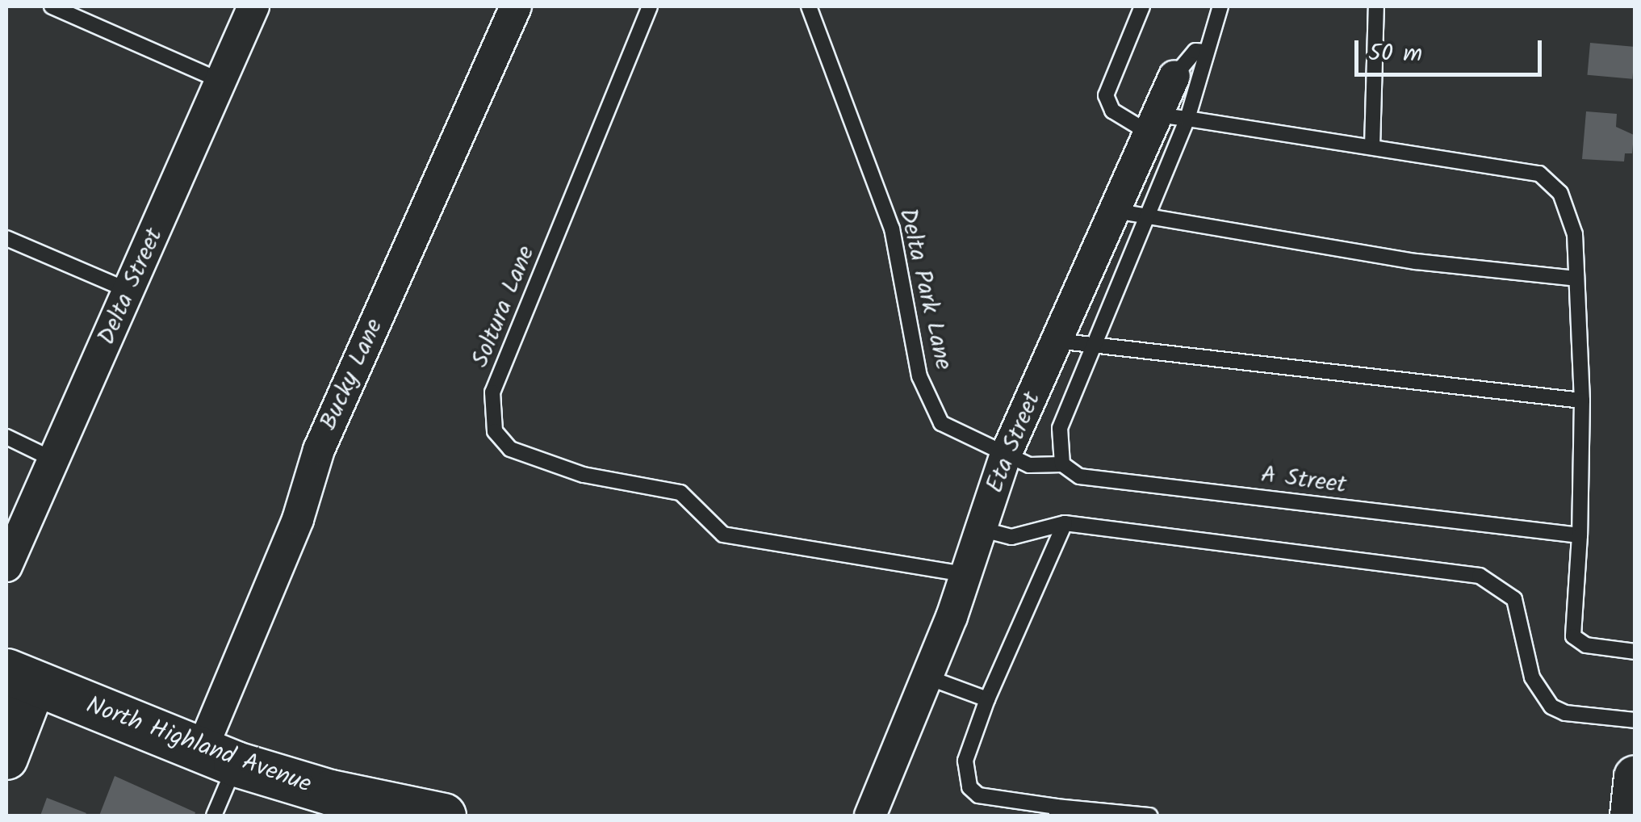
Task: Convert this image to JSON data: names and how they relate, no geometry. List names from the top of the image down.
{
  "streets": {
    "main road": ["North Highland Avenue"],
    "street": ["Delta Street", "Bucky Lane", "Eta Street"],
    "lane": ["Delta Park Lane", "Soltura Lane", "A Street"]
  },
  "crossings": [
    ["Delta Park Lane", "Eta Street"],
    ["Delta Park Lane", "A Street"],
    ["Soltura Lane", "Eta Street"],
    ["Bucky Lane", "North Highland Avenue"]
  ],
  "scale_bar": "50 m"
}
